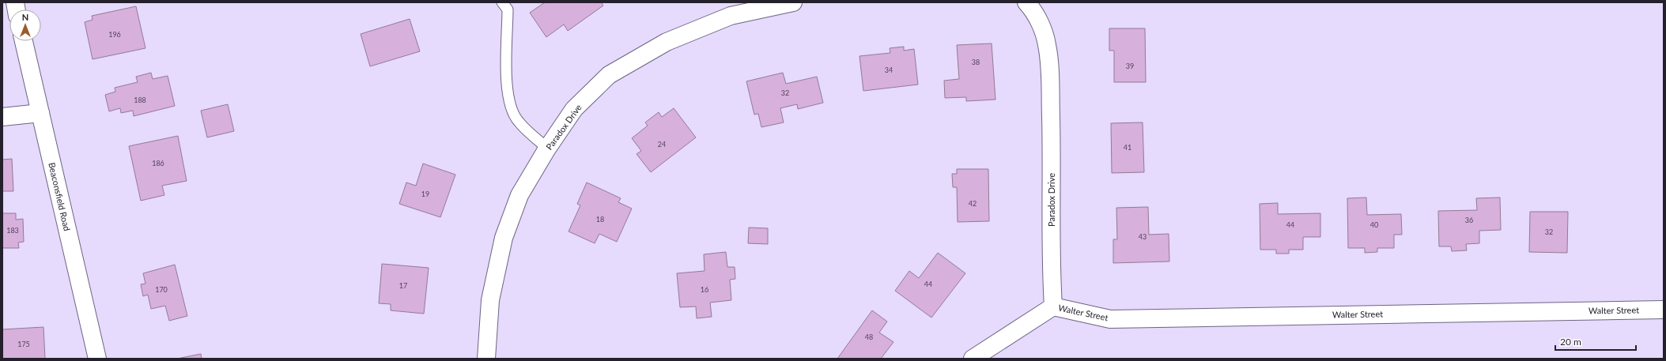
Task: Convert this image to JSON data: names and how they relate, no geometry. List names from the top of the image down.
{
  "streets": {
    "street": ["Paradox Drive", "Beaconsfield Road", "Walter Street"]
  },
  "crossings": [
    ["Paradox Drive", "Walter Street"]
  ],
  "house_numbers": [
    "196",
    "38",
    "39",
    "34",
    "32",
    "188",
    "24",
    "41",
    "186",
    "19",
    "42",
    "18",
    "36",
    "44",
    "40",
    "183",
    "32",
    "43",
    "44",
    "17",
    "170",
    "16",
    "48",
    "175"
  ],
  "scale_bar": "20 m",
  "north": "top"
}
